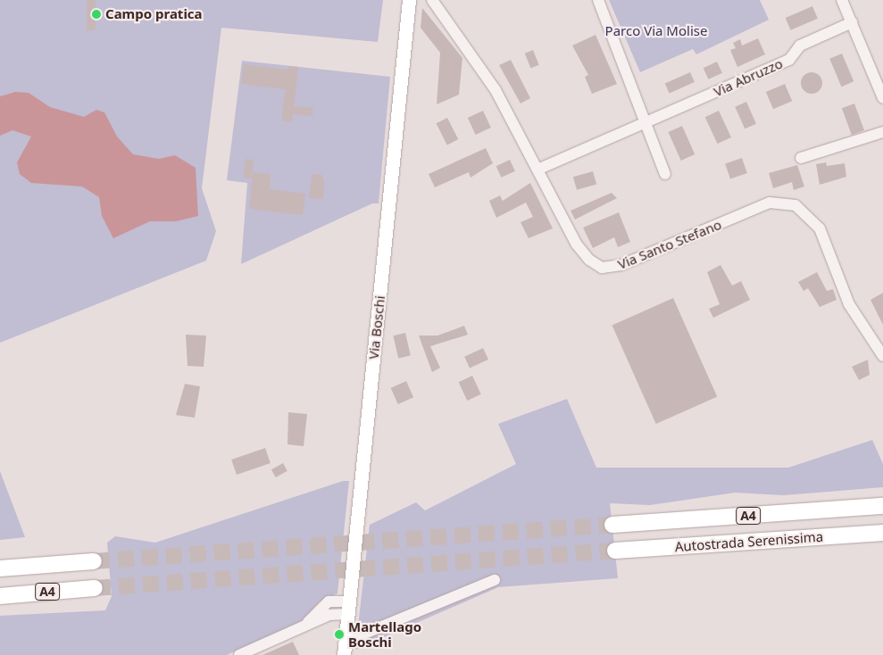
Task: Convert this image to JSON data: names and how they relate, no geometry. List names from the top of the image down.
{
  "streets": {
    "highway": ["A4", "Autostrada Serenissima"],
    "main road": ["Via Boschi"],
    "street": ["Via Abruzzo", "Via Santo Stefano"]
  },
  "crossings": [
    ["Via Abruzzo", "Via Santo Stefano"]
  ],
  "parks": ["Parco Via Molise"],
  "places": ["Campo pratica", "Martellago Boschi"]
}
